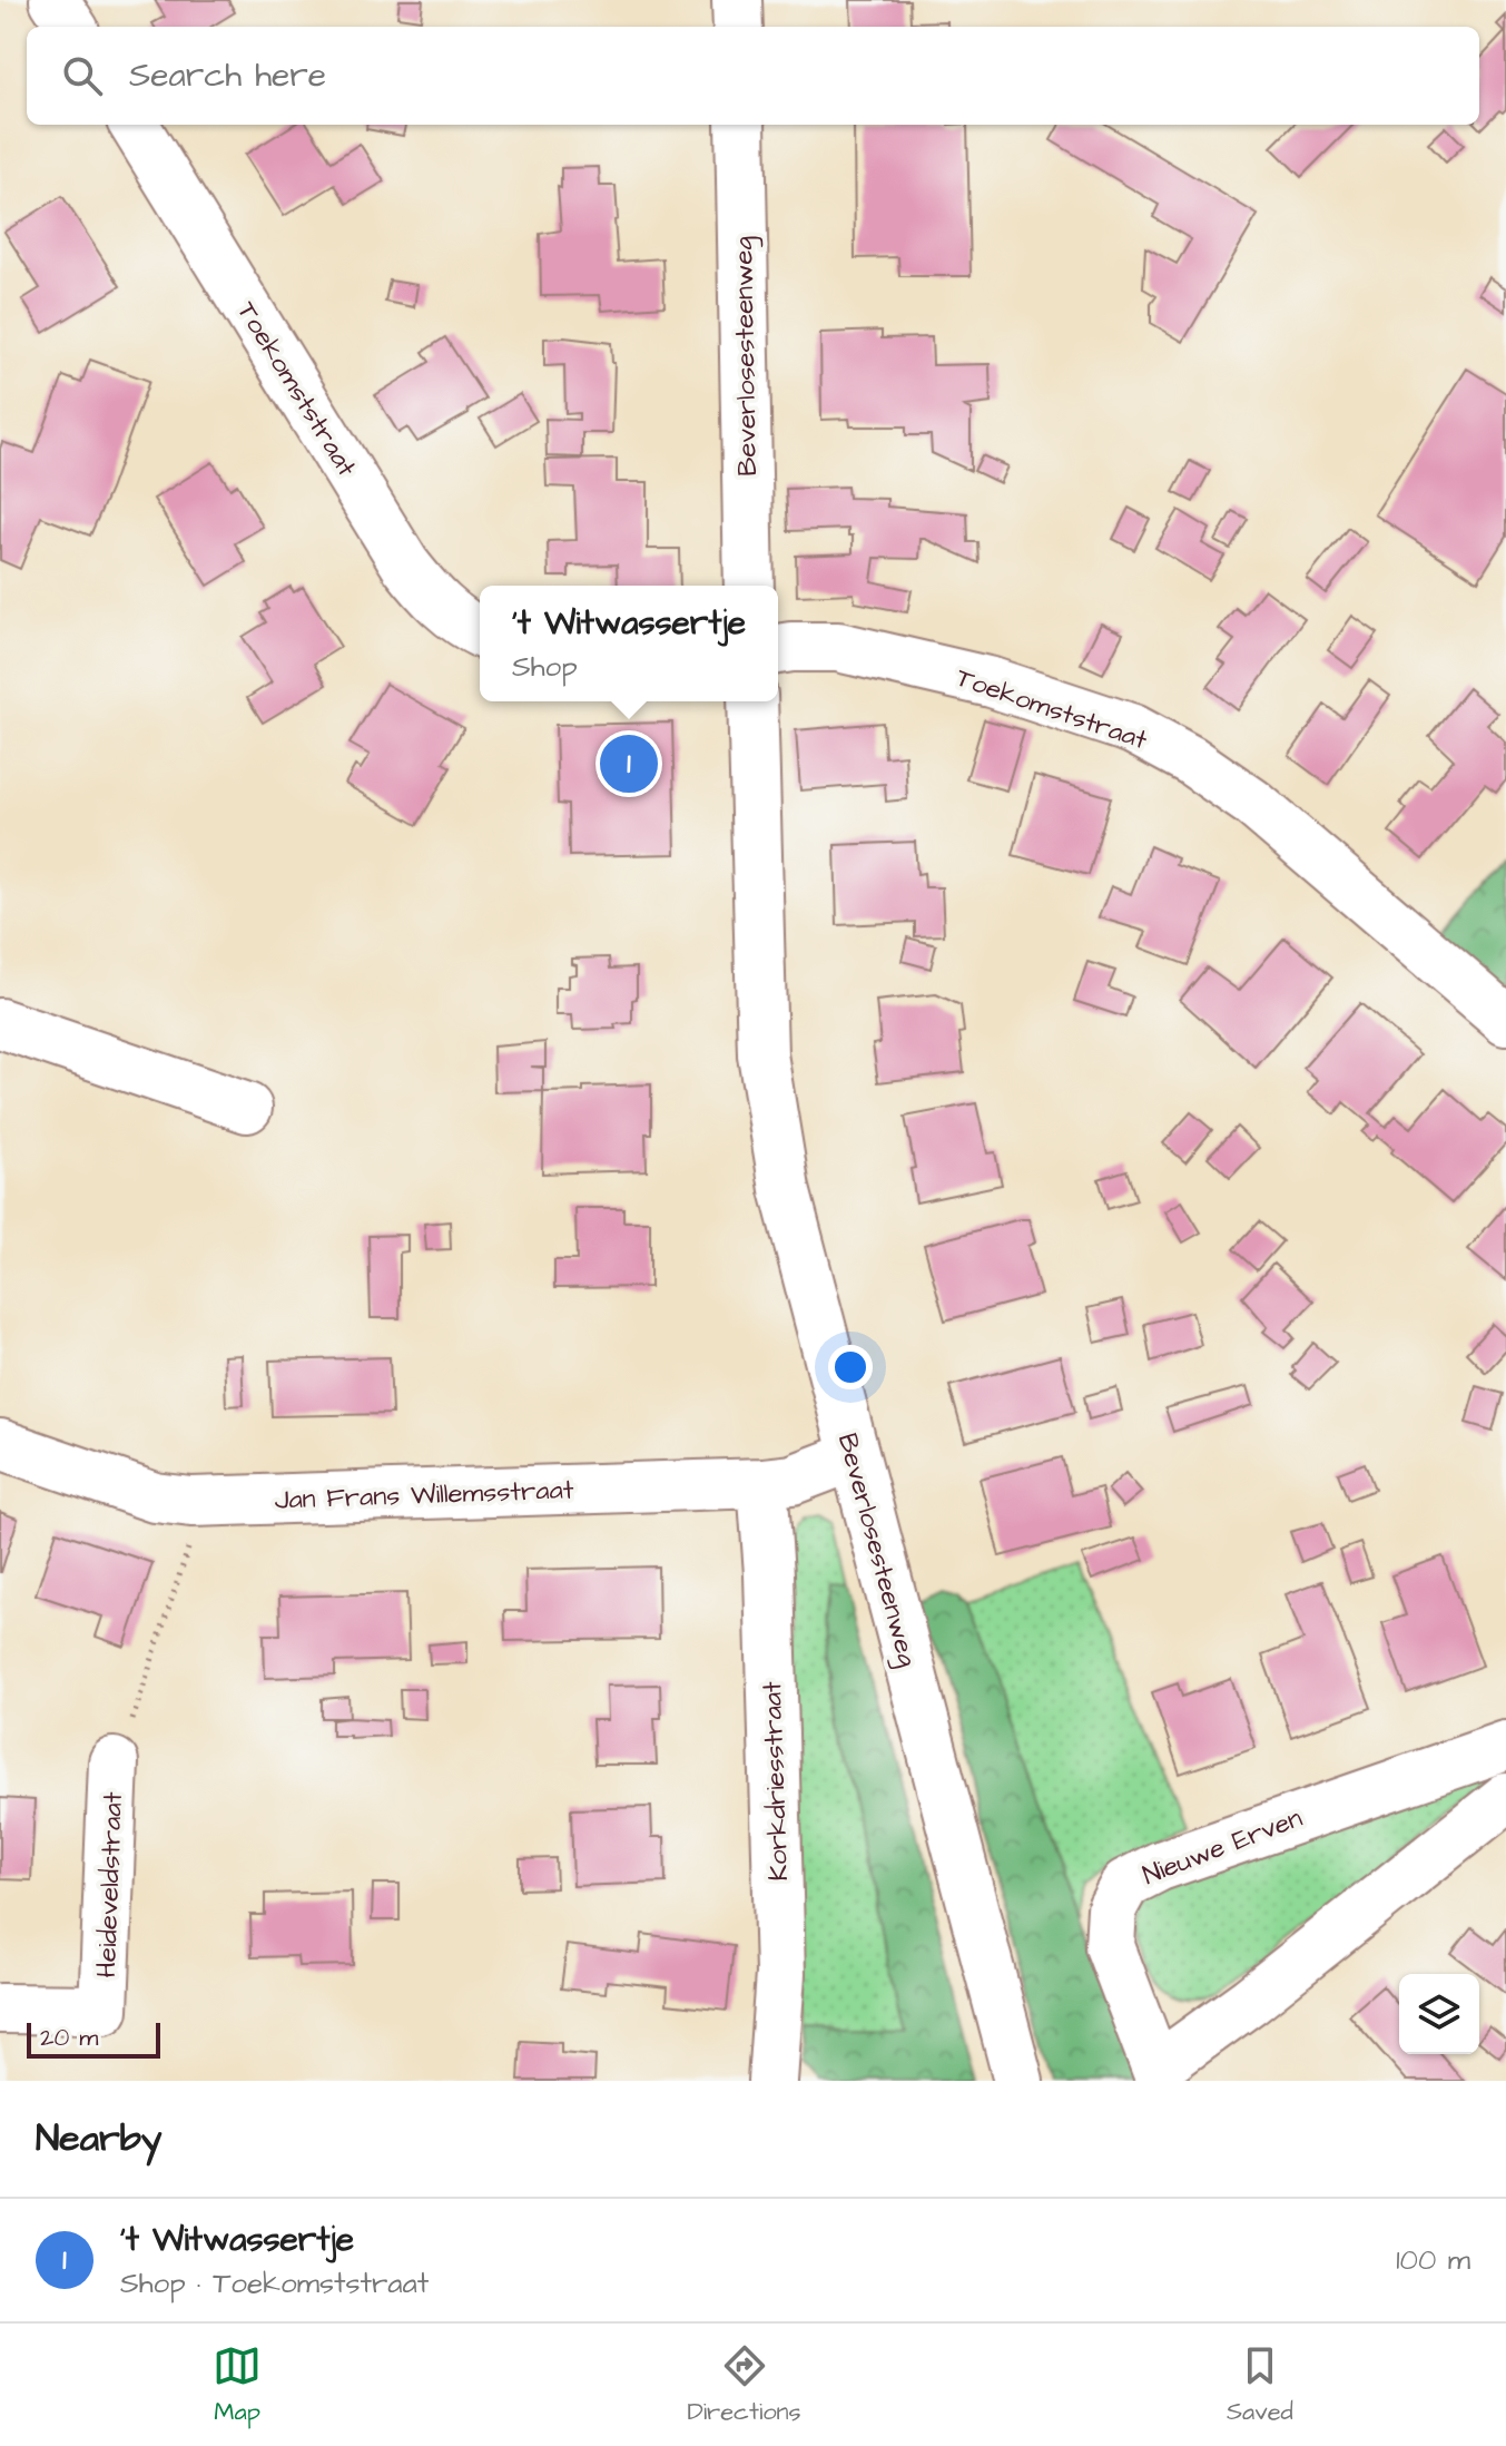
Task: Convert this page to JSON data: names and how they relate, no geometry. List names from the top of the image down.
{
  "streets": {
    "street": [
      "Beverlosesteenweg",
      "Toekomststraat",
      "Jan Frans Willemsstraat",
      "Korkdriesstraat",
      "Nieuwe Erven",
      "Heideveldstraat"
    ]
  },
  "crossings": [
    ["Beverlosesteenweg", "Jan Frans Willemsstraat"],
    ["Jan Frans Willemsstraat", "Korkdriesstraat"]
  ],
  "scale_bar": "20 m",
  "page": {
    "search": "Search here",
    "popup": ["'t Witwassertje", "Shop"],
    "pins": "1",
    "scale": "20 m",
    "heading": "Nearby",
    "list": [
      {
        "mark": "1",
        "name": "'t Witwassertje",
        "note": "Shop · Toekomststraat",
        "value": "100 m"
      }
    ],
    "nav": ["Map", "Directions", "Saved"]
  }
}
